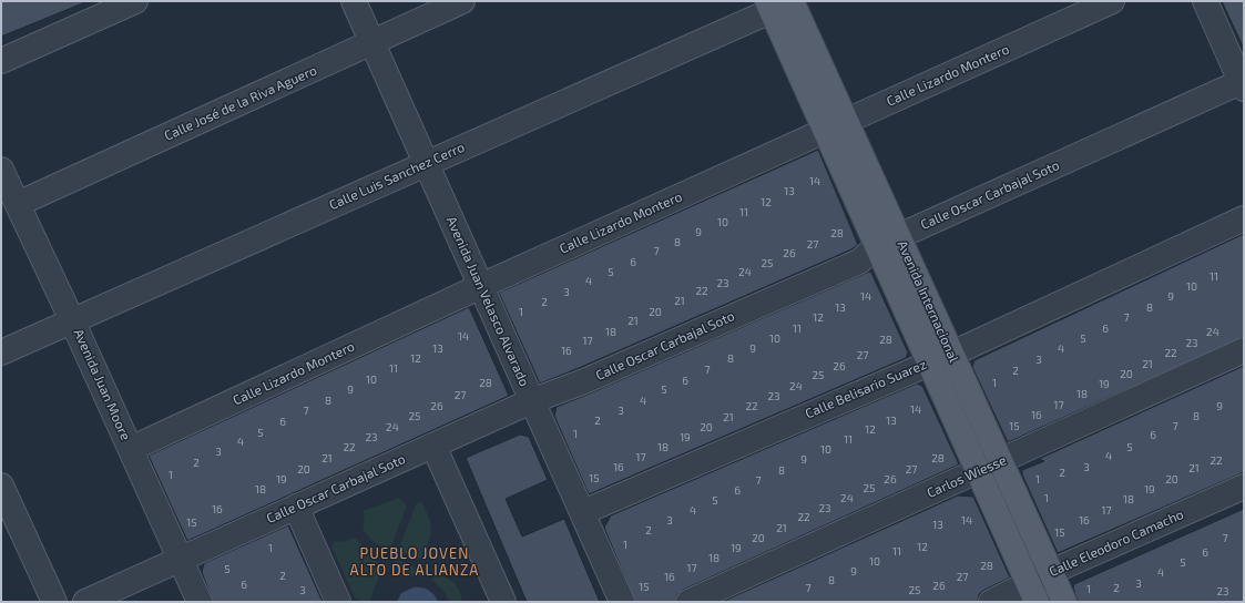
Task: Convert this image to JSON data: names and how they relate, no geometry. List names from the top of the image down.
{
  "streets": {
    "main road": ["Avenida Internacional"],
    "street": [
      "Calle Lizardo Montero",
      "Calle José de la Riva Aguero",
      "Calle Luis Sanchez Cerro",
      "Calle Oscar Carbajal Soto",
      "Avenida Juan Velasco Alvarado",
      "Avenida Juan Moore",
      "Calle Belisario Suarez",
      "Carlos Wiesse",
      "Calle Eleodoro Camacho"
    ]
  },
  "crossings": [
    ["Calle Lizardo Montero", "Avenida Juan Velasco Alvarado"],
    ["Calle Lizardo Montero", "Avenida Internacional"],
    ["Calle Lizardo Montero", "Avenida Juan Moore"],
    ["Calle José de la Riva Aguero", "Avenida Juan Velasco Alvarado"],
    ["Calle José de la Riva Aguero", "Avenida Juan Moore"],
    ["Calle Luis Sanchez Cerro", "Avenida Juan Velasco Alvarado"],
    ["Calle Luis Sanchez Cerro", "Avenida Internacional"],
    ["Calle Luis Sanchez Cerro", "Avenida Juan Moore"],
    ["Calle Oscar Carbajal Soto", "Avenida Juan Velasco Alvarado"],
    ["Calle Oscar Carbajal Soto", "Avenida Internacional"],
    ["Calle Oscar Carbajal Soto", "Avenida Juan Moore"],
    ["Avenida Juan Velasco Alvarado", "Calle Belisario Suarez"],
    ["Avenida Internacional", "Calle Belisario Suarez"],
    ["Avenida Internacional", "Carlos Wiesse"],
    ["Avenida Internacional", "Calle Eleodoro Camacho"]
  ],
  "districts": ["PUEBLO JOVEN ALTO DE ALIANZA"],
  "house_numbers": [
    "14",
    "13",
    "12",
    "11",
    "10",
    "9",
    "28",
    "8",
    "27",
    "7",
    "26",
    "6",
    "25",
    "5",
    "24",
    "11",
    "4",
    "23",
    "10",
    "22",
    "3",
    "14",
    "9",
    "21",
    "2",
    "13",
    "8",
    "1",
    "20",
    "12",
    "7",
    "21",
    "11",
    "6",
    "18",
    "24",
    "14",
    "10",
    "5",
    "28",
    "17",
    "23",
    "13",
    "9",
    "4",
    "16",
    "22",
    "27",
    "12",
    "8",
    "3",
    "21",
    "26",
    "11",
    "7",
    "2",
    "20",
    "25",
    "10",
    "6",
    "28",
    "1",
    "19",
    "24",
    "9",
    "5",
    "18",
    "27",
    "23",
    "8",
    "4",
    "17",
    "26",
    "22",
    "9",
    "14",
    "7",
    "3",
    "16",
    "25",
    "8",
    "21",
    "2",
    "13",
    "6",
    "15",
    "7",
    "24",
    "20",
    "12",
    "5",
    "1",
    "6",
    "23",
    "19",
    "11",
    "4",
    "22",
    "18",
    "5",
    "10",
    "3",
    "4",
    "17",
    "21",
    "28",
    "9",
    "22",
    "2",
    "16",
    "3",
    "21",
    "20",
    "27",
    "8",
    "2",
    "1",
    "15",
    "19",
    "26",
    "1",
    "20",
    "7",
    "25",
    "18",
    "19",
    "6",
    "24",
    "1",
    "18",
    "5",
    "23",
    "16",
    "4",
    "17",
    "22",
    "3",
    "14",
    "16",
    "15",
    "13",
    "21",
    "2",
    "15",
    "20",
    "7",
    "1",
    "12",
    "1",
    "19",
    "11",
    "6",
    "18",
    "10",
    "5",
    "28",
    "17",
    "5",
    "9",
    "4",
    "2",
    "16",
    "27",
    "8",
    "3",
    "6",
    "26",
    "15",
    "7",
    "2",
    "1",
    "3",
    "25",
    "23"
  ]
}
